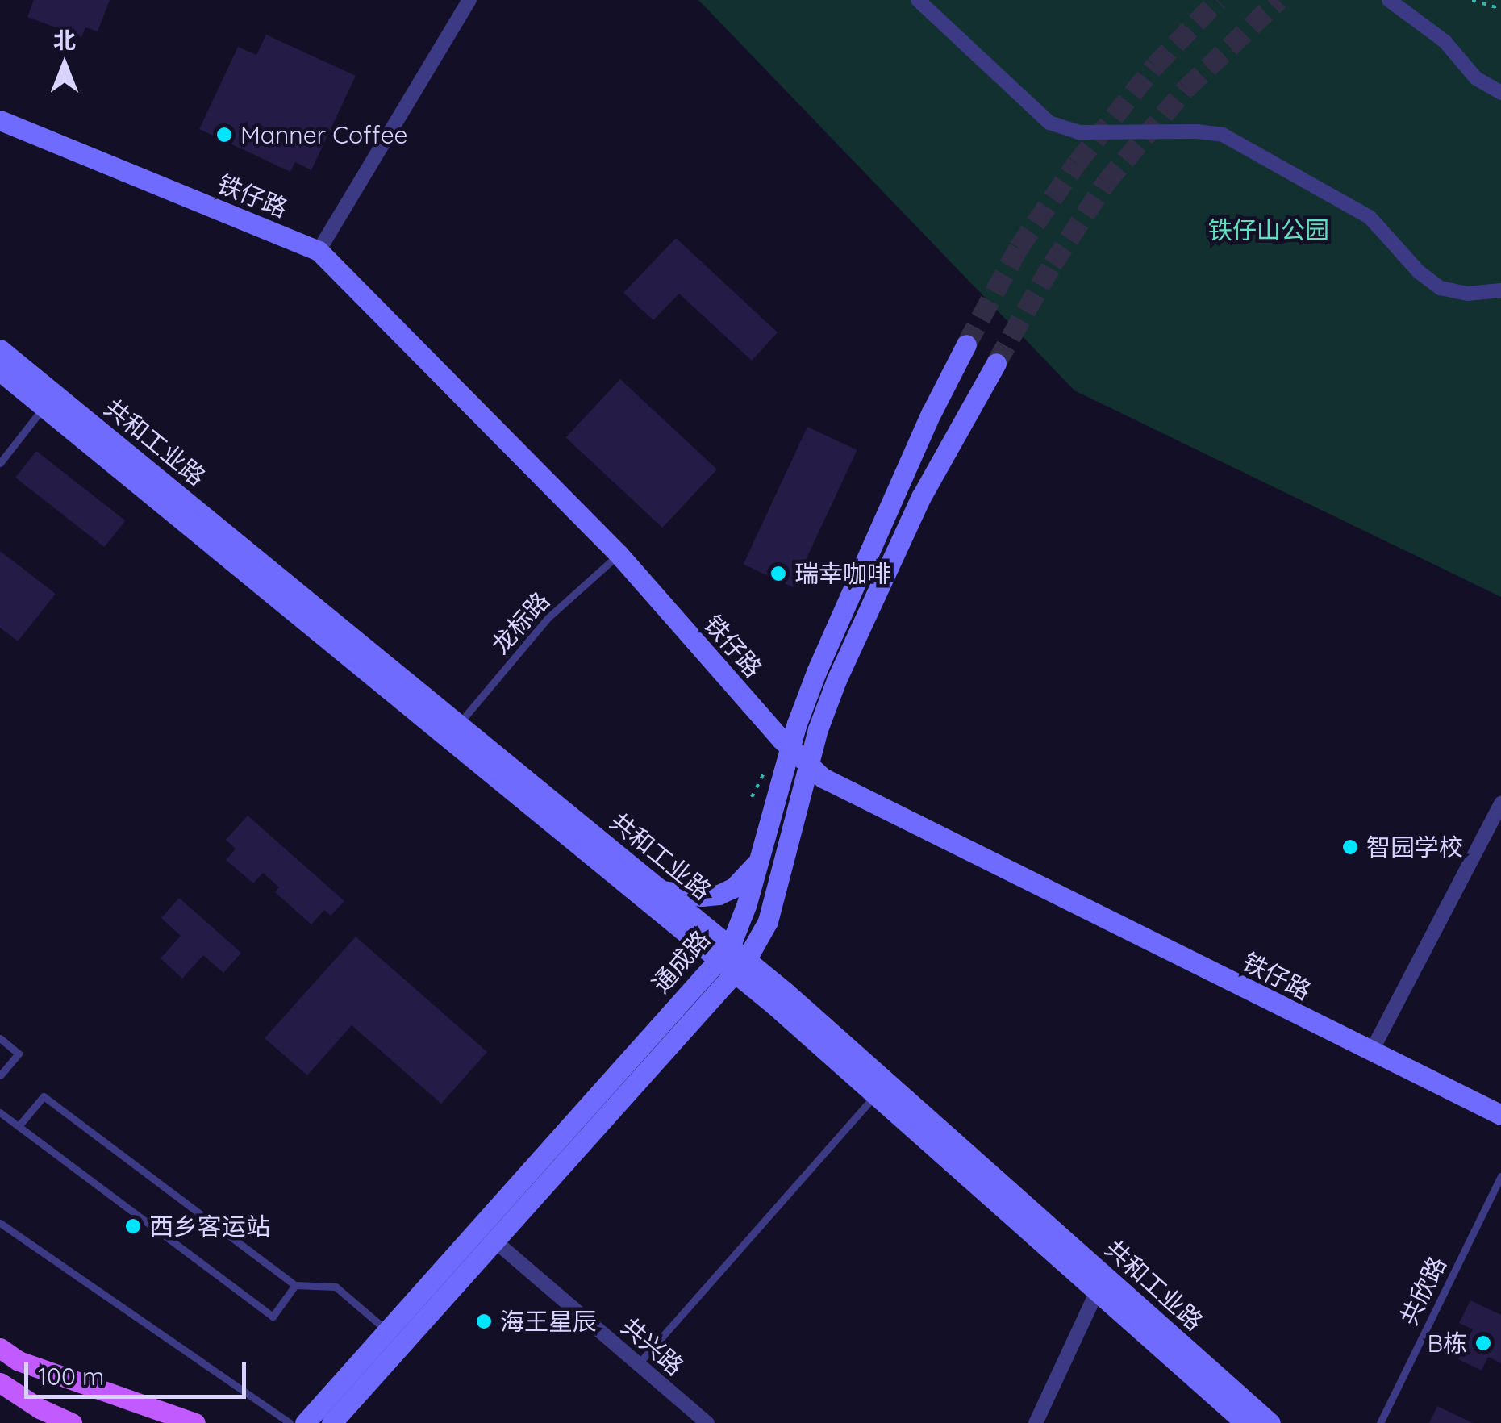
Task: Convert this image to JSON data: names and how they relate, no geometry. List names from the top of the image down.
{
  "streets": {
    "street": [
      "铁仔路",
      "共和工业路",
      "通成路",
      "共兴路"
    ],
    "lane": ["龙标路", "共欣路"]
  },
  "crossings": [
    ["铁仔路", "龙标路"],
    ["共和工业路", "龙标路"],
    ["共和工业路", "通成路"],
    ["通成路", "共兴路"]
  ],
  "parks": ["铁仔山公园"],
  "places": [
    "Manner Coffee",
    "瑞幸咖啡",
    "智园学校",
    "西乡客运站",
    "海王星辰",
    "B栋"
  ],
  "scale_bar": "100 m",
  "north": "top"
}
